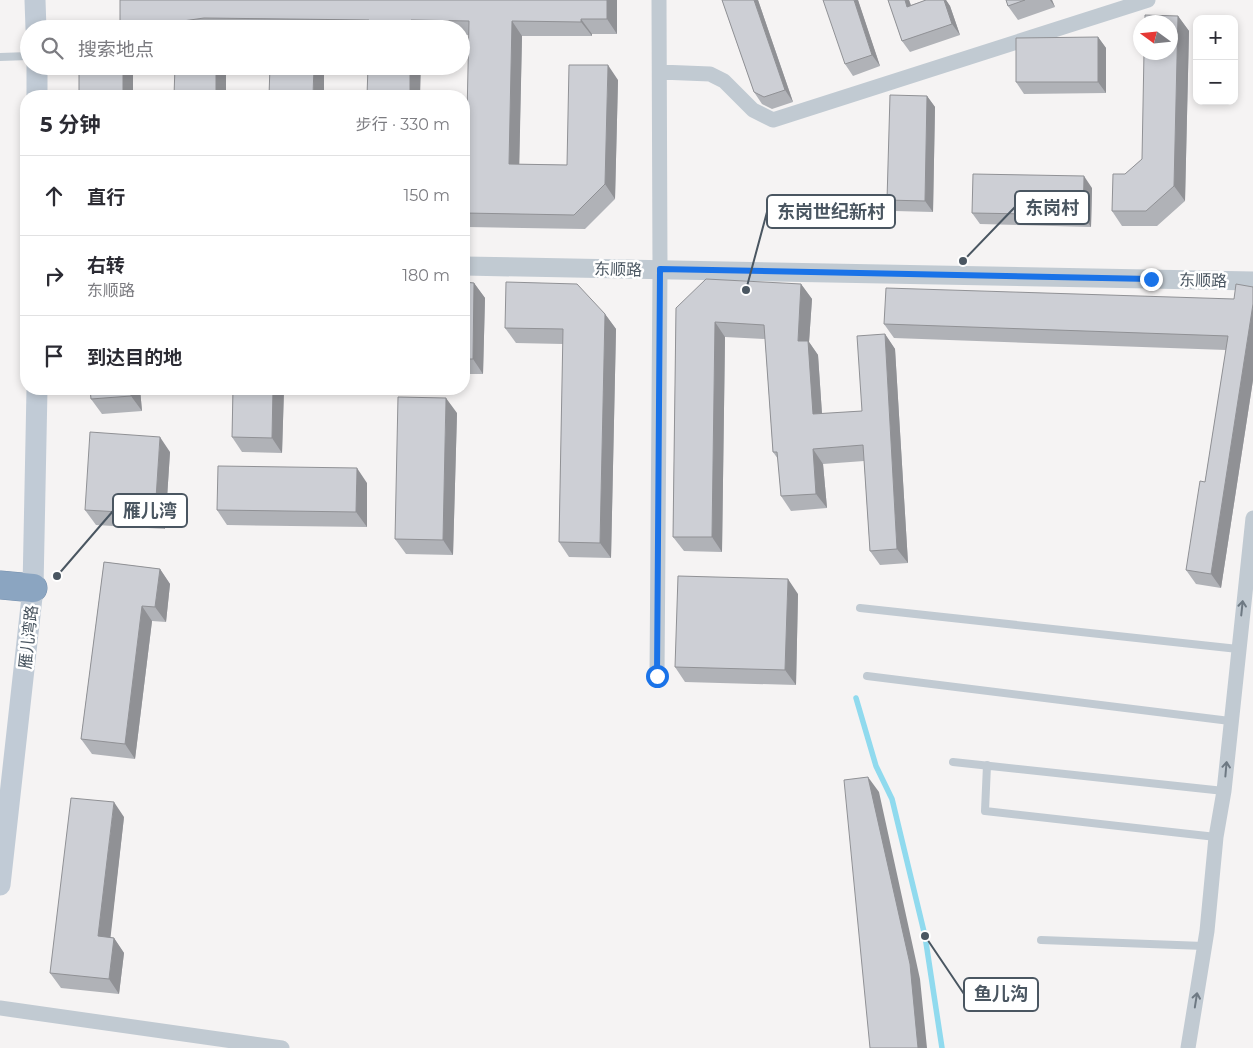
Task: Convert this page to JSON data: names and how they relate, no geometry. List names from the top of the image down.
{
  "streets": {
    "main road": ["雁儿湾路"],
    "street": ["东顺路"]
  },
  "places": [
    "东岗村",
    "东岗世纪新村",
    "雁儿湾",
    "鱼儿沟"
  ],
  "north": "left",
  "page": {
    "map_buttons": ["+", "−"],
    "search": "搜索地点",
    "heading": ["5 分钟", "步行 · 330 m"],
    "list": [
      ["直行", "150 m"],
      ["右转", "东顺路", "180 m"],
      "到达目的地"
    ]
  }
}
